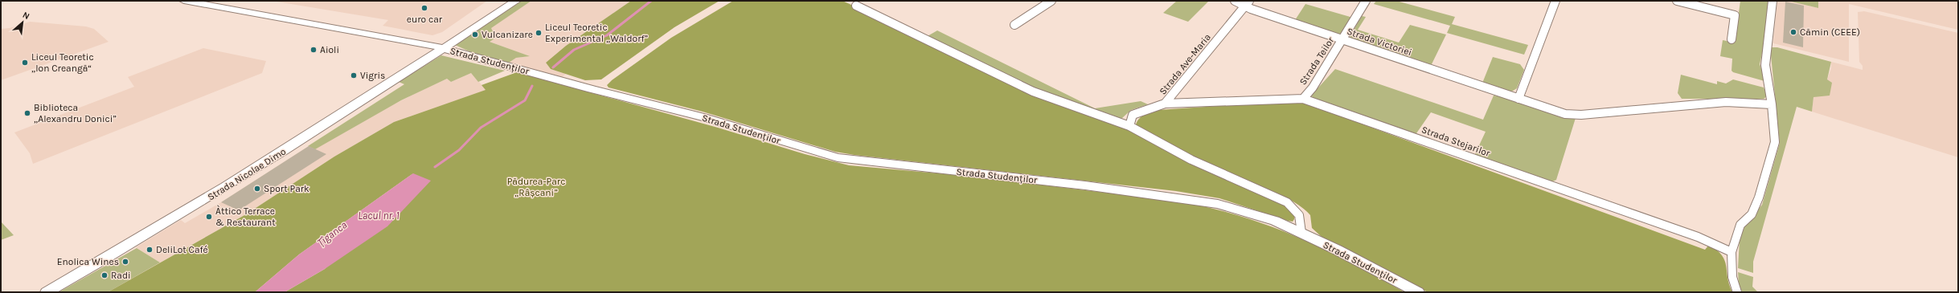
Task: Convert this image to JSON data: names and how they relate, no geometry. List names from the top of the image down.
{
  "streets": {
    "main road": ["Strada Studenților", "Strada Nicolae Dimo"],
    "street": [
      "Strada Victoriei",
      "Strada Teilor",
      "Strada Ave-Maria",
      "Strada Stejarilor"
    ]
  },
  "crossings": [
    ["Strada Victoriei", "Strada Teilor"],
    ["Strada Victoriei", "Strada Ave-Maria"],
    ["Strada Studenților", "Strada Nicolae Dimo"],
    ["Strada Teilor", "Strada Stejarilor"],
    ["Strada Ave-Maria", "Strada Stejarilor"]
  ],
  "water": ["Lacul nr. 1", "Țîganca"],
  "parks": ["Pădurea-Parc „Râșcani”"],
  "places": [
    "euro car",
    "Cămin (CEEE)",
    "Liceul Teoretic Experimental „Waldorf”",
    "Vulcanizare",
    "Aioli",
    "Liceul Teoretic „Ion Creangă“",
    "Vigris",
    "Biblioteca „Alexandru Donici”",
    "Sport Park",
    "Àttico Terrace & Restaurant",
    "DeliLot Café",
    "Enolica Wines",
    "Radi"
  ],
  "north": "top right"
}
